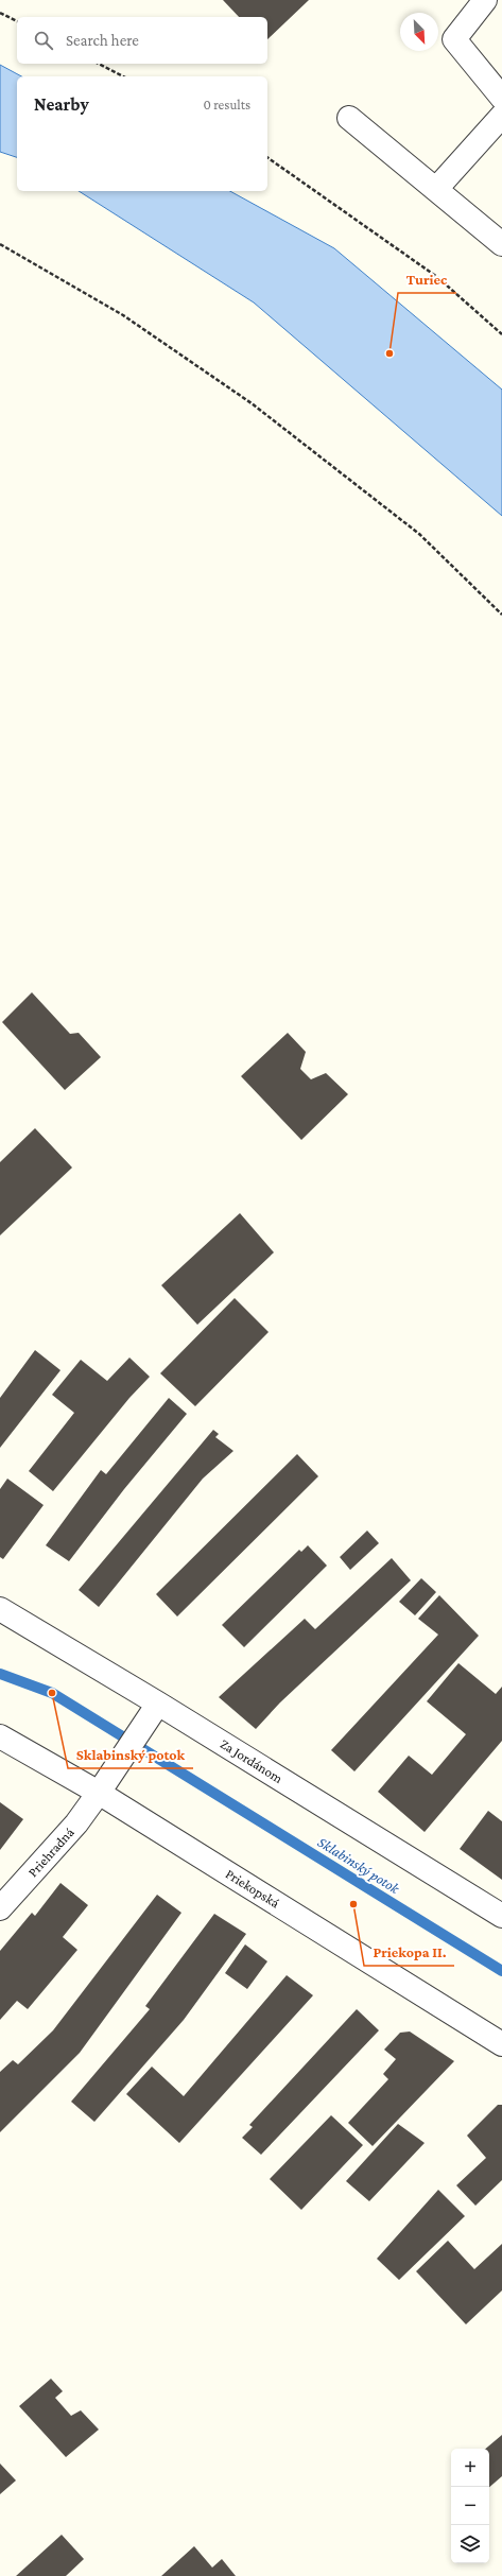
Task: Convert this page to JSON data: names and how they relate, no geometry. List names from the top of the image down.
{
  "streets": {
    "street": ["Za Jordánom", "Priehradná", "Priekopská"]
  },
  "crossings": [
    ["Za Jordánom", "Priehradná"],
    ["Priehradná", "Priekopská"]
  ],
  "water": ["Sklabinský potok"],
  "places": ["Turiec", "Sklabinský potok", "Priekopa II."],
  "north": "bottom right",
  "page": {
    "search": "Search here",
    "heading": ["Nearby", "0 results"],
    "map_buttons": ["+", "−"]
  }
}
